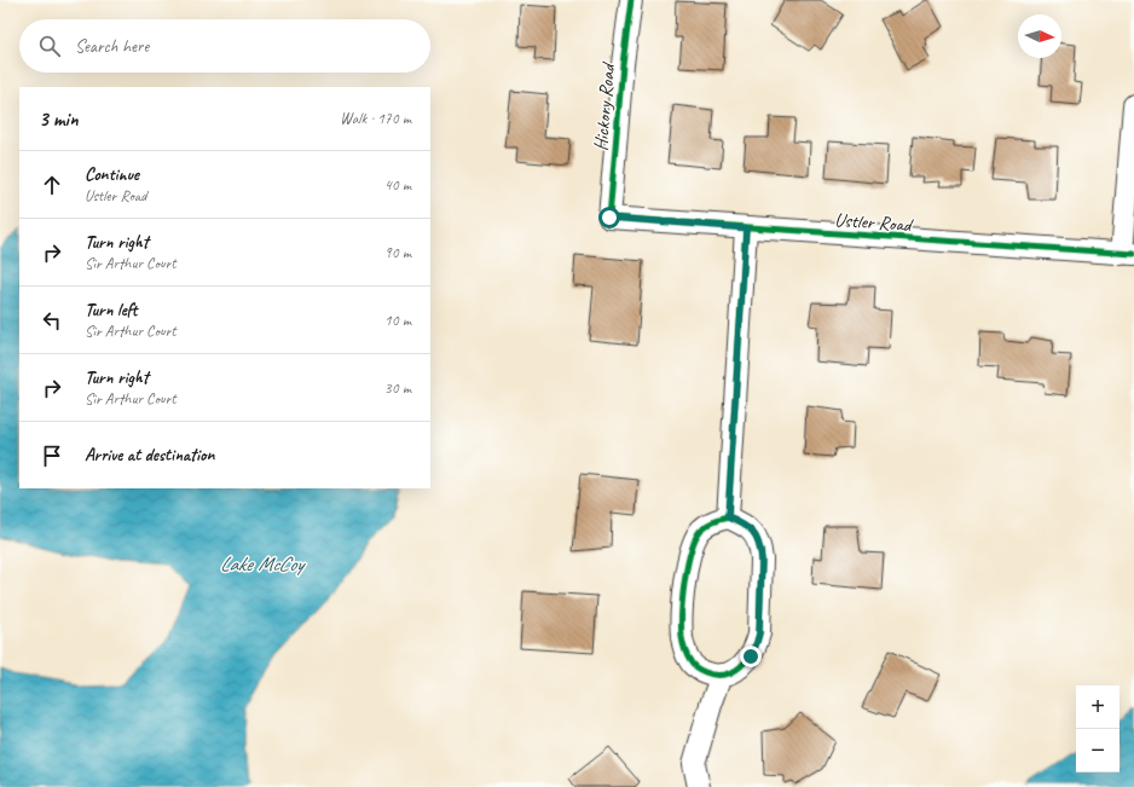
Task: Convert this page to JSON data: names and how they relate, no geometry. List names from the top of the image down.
{
  "streets": {
    "street": ["Hickory Road", "Ustler Road"]
  },
  "crossings": [
    ["Hickory Road", "Ustler Road"]
  ],
  "water": ["Lake McCoy"],
  "north": "right",
  "page": {
    "search": "Search here",
    "heading": ["3 min", "Walk · 170 m"],
    "list": [
      ["Continue", "Ustler Road", "40 m"],
      ["Turn right", "Sir Arthur Court", "90 m"],
      ["Turn left", "Sir Arthur Court", "10 m"],
      ["Turn right", "Sir Arthur Court", "30 m"],
      "Arrive at destination"
    ],
    "map_buttons": ["+", "−"]
  }
}
